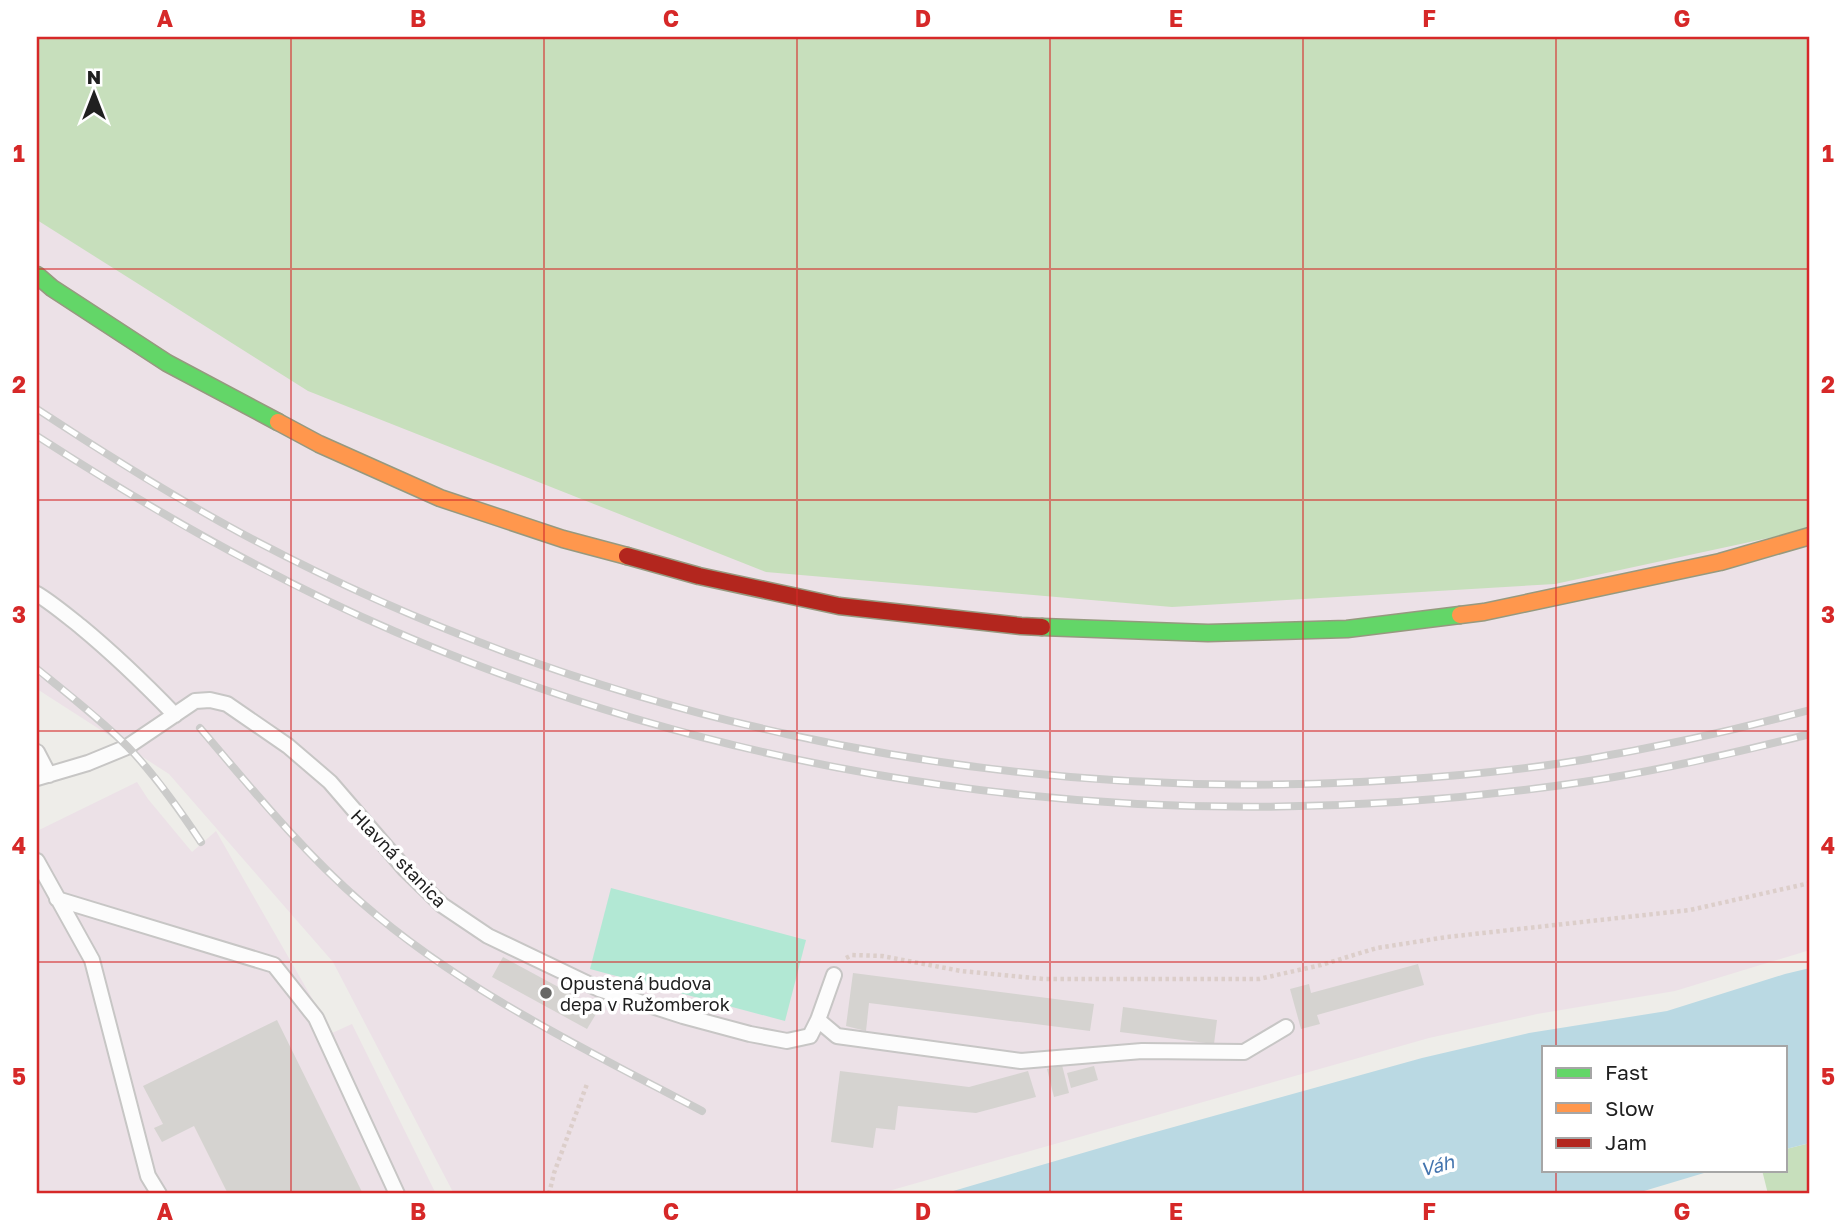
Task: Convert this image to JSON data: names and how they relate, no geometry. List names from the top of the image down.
{
  "streets": {
    "lane": ["Hlavná stanica"]
  },
  "water": ["Váh"],
  "places": ["Opustená budova depa v Ružomberok"],
  "legend": ["Fast", "Slow", "Jam"],
  "north": "top",
  "grid": {
    "columns": [
      "A",
      "B",
      "C",
      "D",
      "E",
      "F",
      "G"
    ],
    "rows": [
      "1",
      "2",
      "3",
      "4",
      "5"
    ]
  }
}
